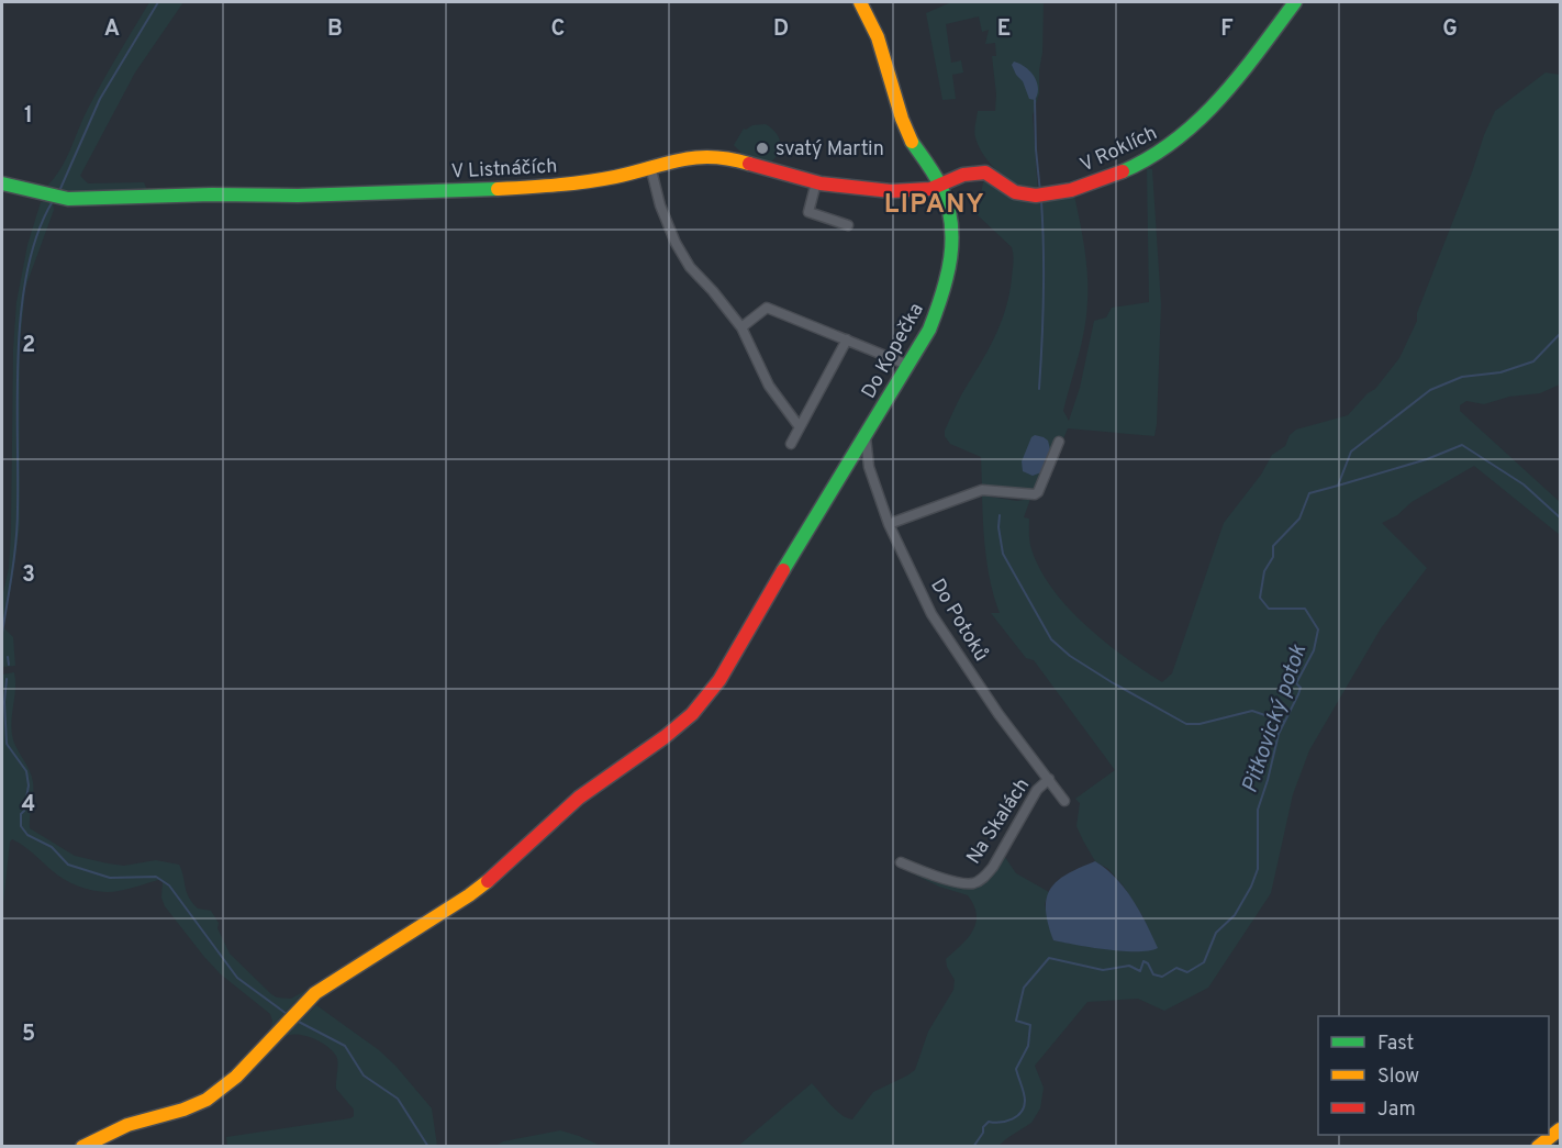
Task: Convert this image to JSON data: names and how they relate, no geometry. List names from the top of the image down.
{
  "streets": {
    "street": [
      "V Roklích",
      "V Listnáčích",
      "Do Kopečka",
      "Do Potoků",
      "Na Skalách"
    ]
  },
  "crossings": [
    ["V Roklích", "V Listnáčích"],
    ["V Roklích", "Do Kopečka"],
    ["V Listnáčích", "Do Kopečka"],
    ["Do Kopečka", "Do Potoků"],
    ["Do Potoků", "Na Skalách"]
  ],
  "districts": ["LIPANY"],
  "water": ["Pitkovický potok"],
  "places": ["svatý Martin"],
  "legend": ["Fast", "Slow", "Jam"],
  "grid": {
    "columns": [
      "A",
      "B",
      "C",
      "D",
      "E",
      "F",
      "G"
    ],
    "rows": [
      "1",
      "2",
      "3",
      "4",
      "5"
    ]
  }
}
